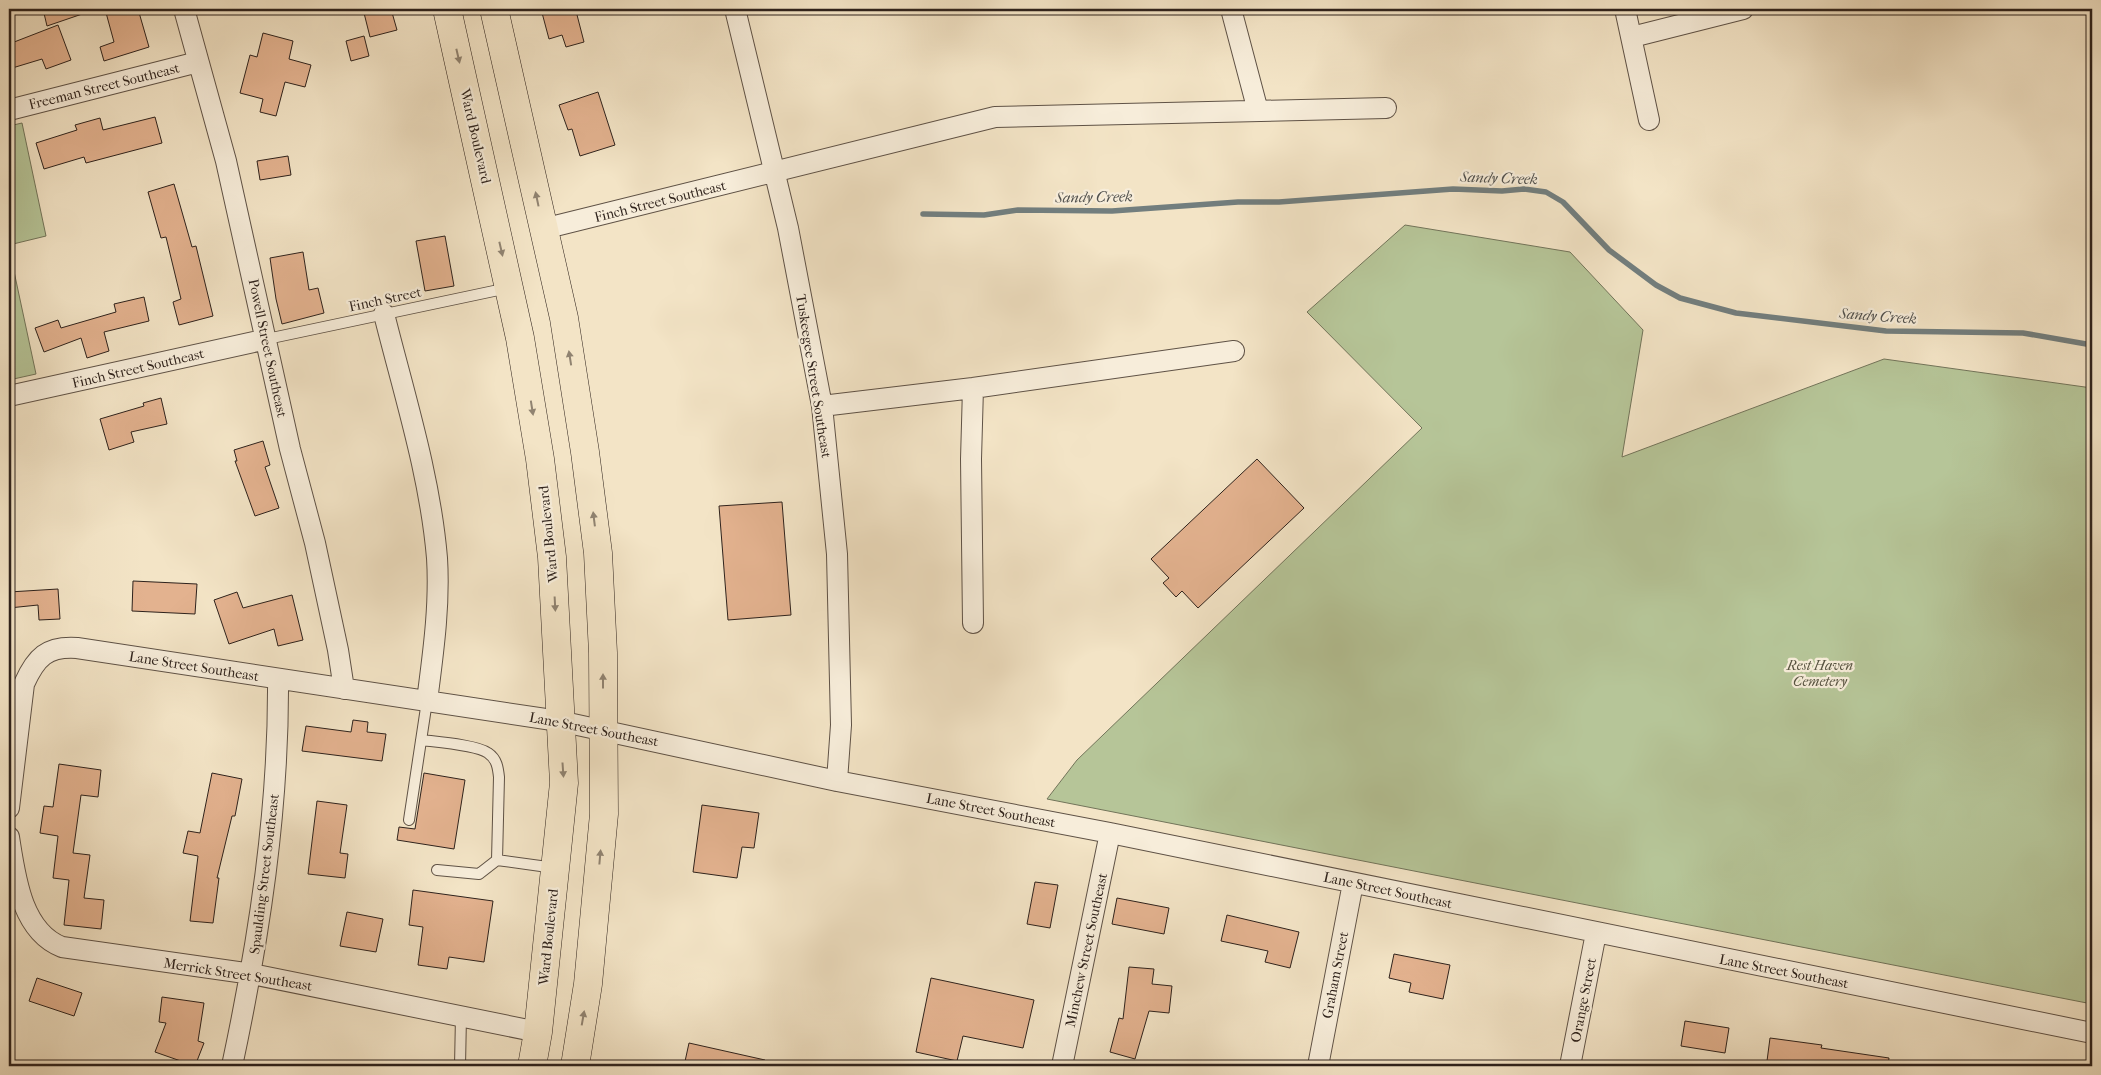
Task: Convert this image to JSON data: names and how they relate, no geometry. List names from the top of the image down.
{
  "streets": {
    "highway": ["Ward Boulevard"],
    "street": [
      "Freeman Street Southeast",
      "Finch Street Southeast",
      "Powell Street Southeast",
      "Tuskeegee Street Southeast",
      "Lane Street Southeast",
      "Spaulding Street Southeast",
      "Minchew Street Southeast",
      "Merrick Street Southeast",
      "Graham Street",
      "Orange Street"
    ],
    "lane": ["Finch Street"]
  },
  "crossings": [
    ["Freeman Street Southeast", "Powell Street Southeast"],
    ["Ward Boulevard", "Finch Street"],
    ["Ward Boulevard", "Lane Street Southeast"],
    ["Ward Boulevard", "Merrick Street Southeast"],
    ["Finch Street Southeast", "Finch Street"],
    ["Finch Street Southeast", "Powell Street Southeast"],
    ["Finch Street Southeast", "Tuskeegee Street Southeast"],
    ["Finch Street", "Powell Street Southeast"],
    ["Powell Street Southeast", "Lane Street Southeast"],
    ["Tuskeegee Street Southeast", "Lane Street Southeast"],
    ["Lane Street Southeast", "Spaulding Street Southeast"],
    ["Lane Street Southeast", "Minchew Street Southeast"],
    ["Lane Street Southeast", "Graham Street"],
    ["Lane Street Southeast", "Orange Street"],
    ["Spaulding Street Southeast", "Merrick Street Southeast"]
  ],
  "water": ["Sandy Creek"],
  "parks": ["Rest Haven Cemetery"]
}
